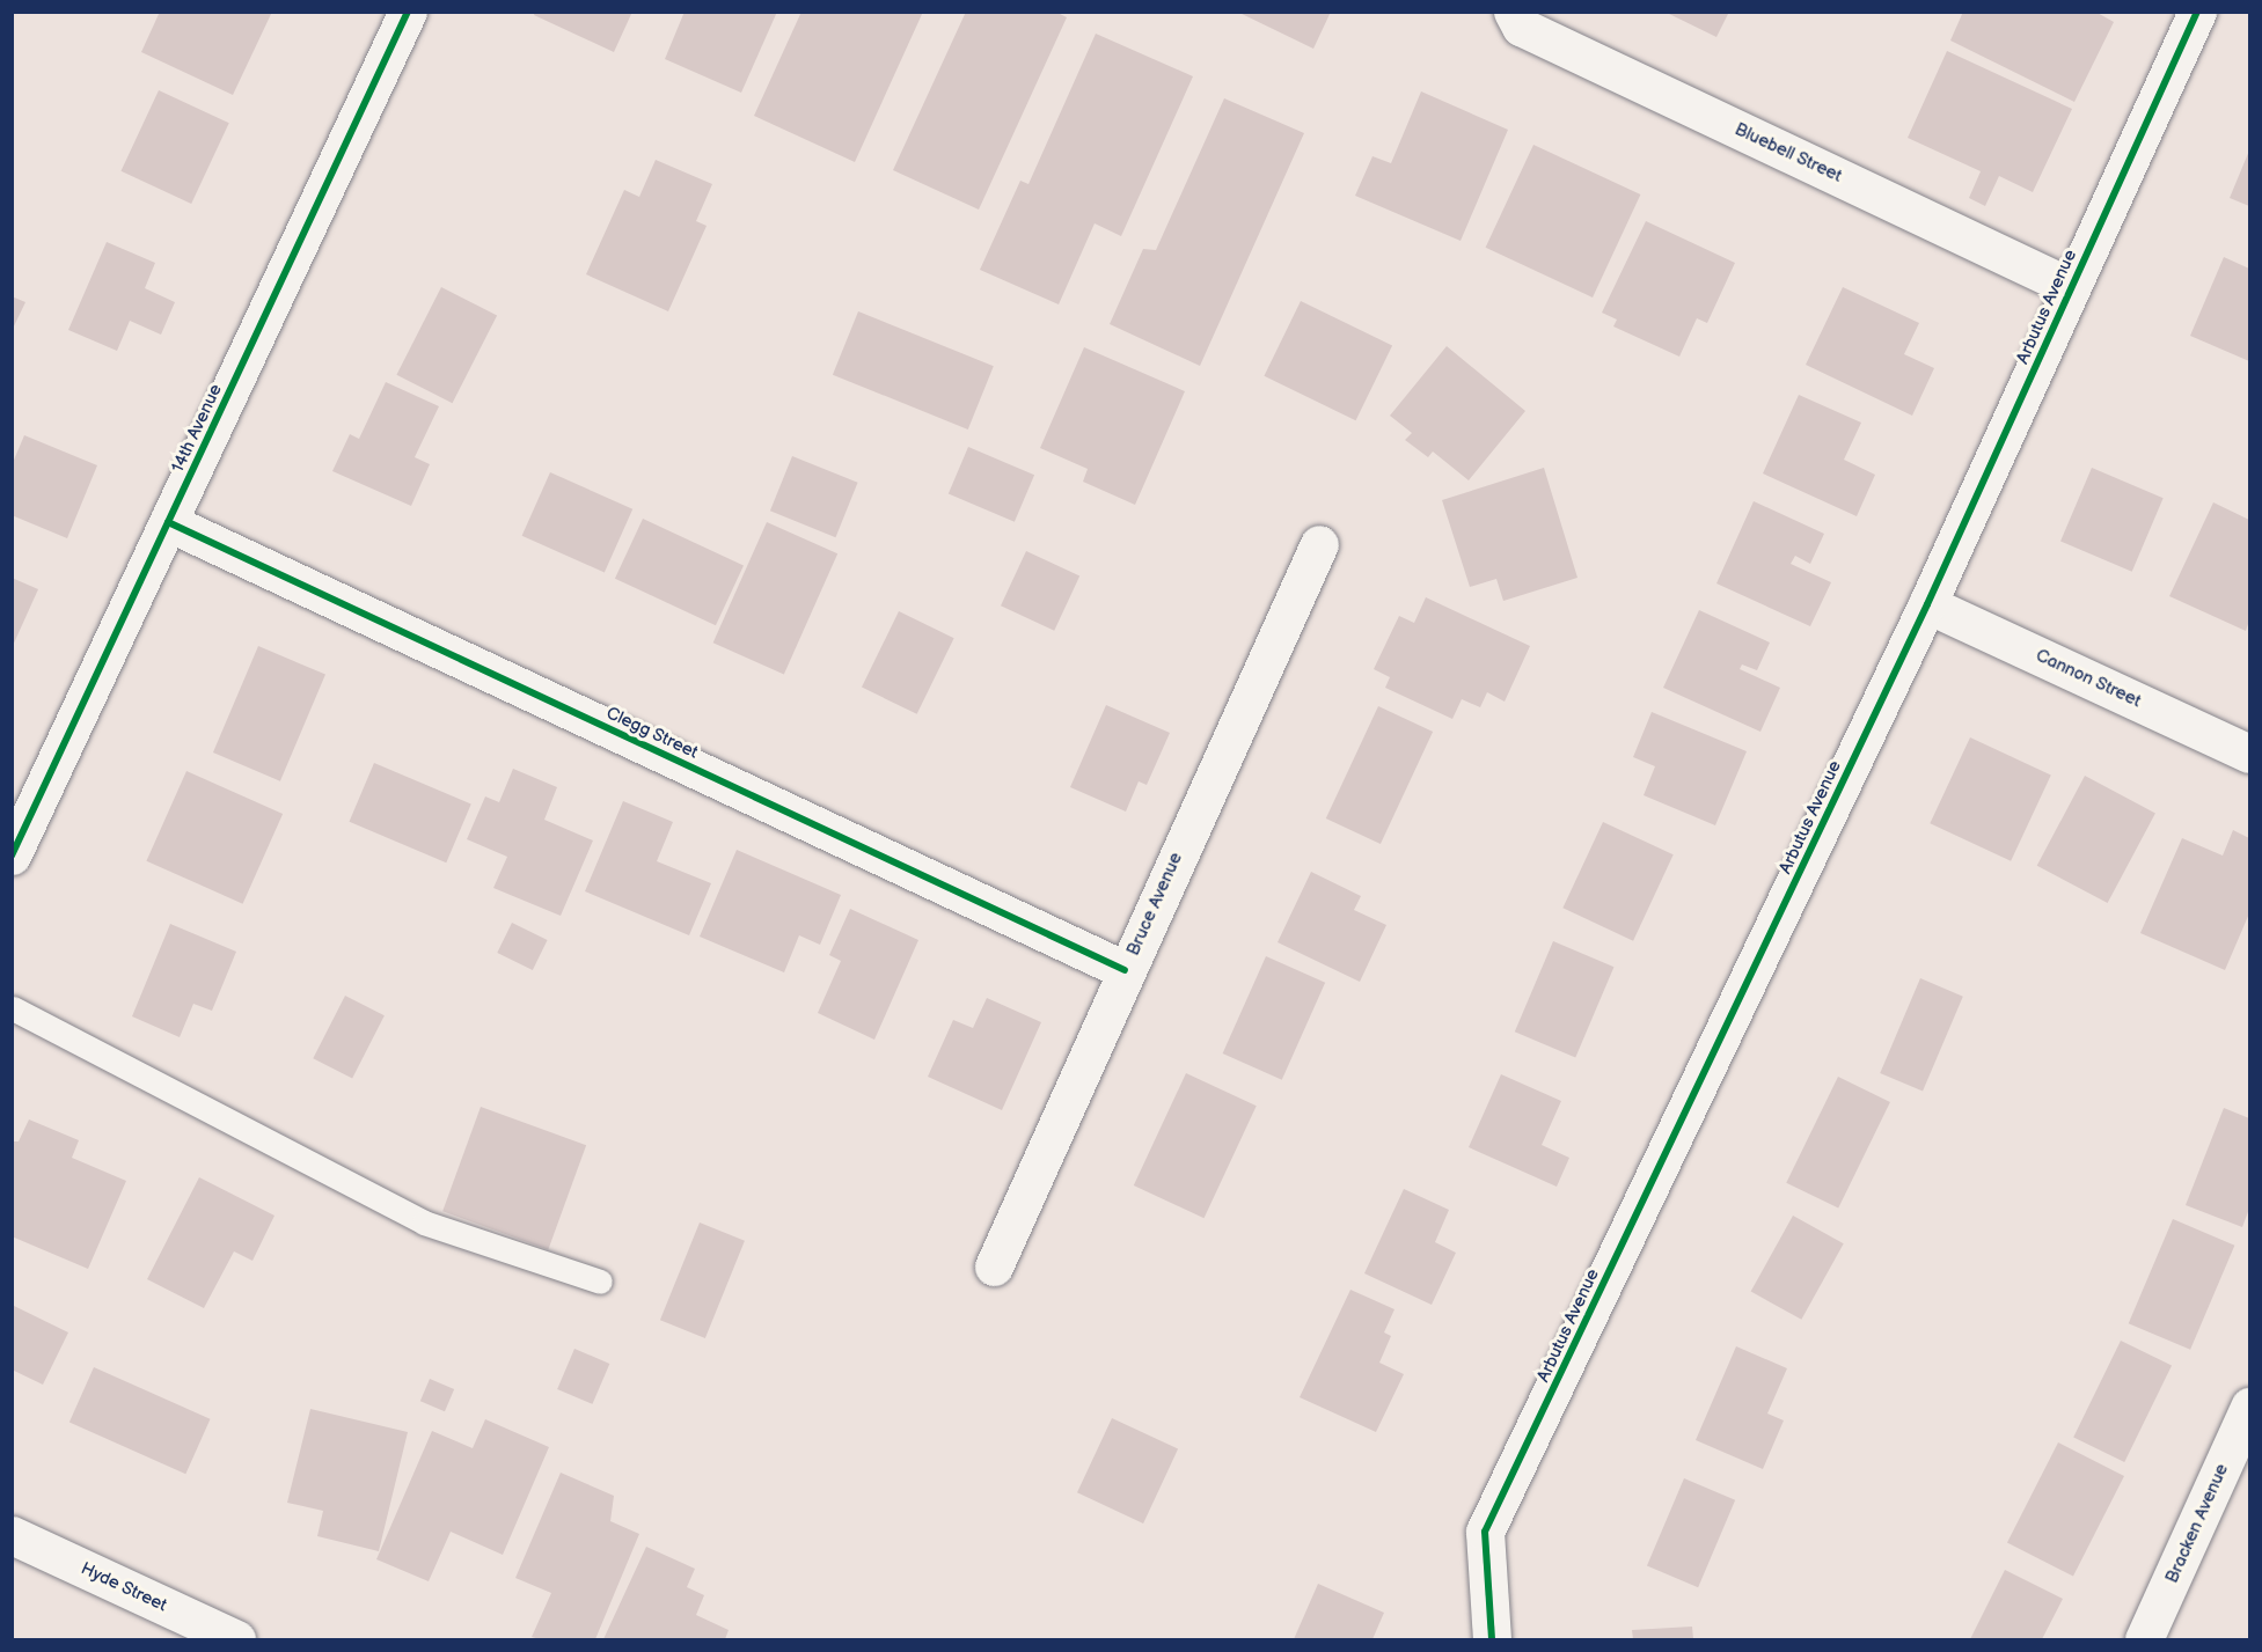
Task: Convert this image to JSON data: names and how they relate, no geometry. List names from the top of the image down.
{
  "streets": {
    "street": [
      "Bluebell Street",
      "Arbutus Avenue",
      "14th Avenue",
      "Cannon Street",
      "Clegg Street",
      "Bruce Avenue",
      "Bracken Avenue",
      "Hyde Street"
    ]
  },
  "crossings": [
    ["Bluebell Street", "Arbutus Avenue"],
    ["Arbutus Avenue", "Cannon Street"],
    ["14th Avenue", "Clegg Street"],
    ["Clegg Street", "Bruce Avenue"]
  ]
}
